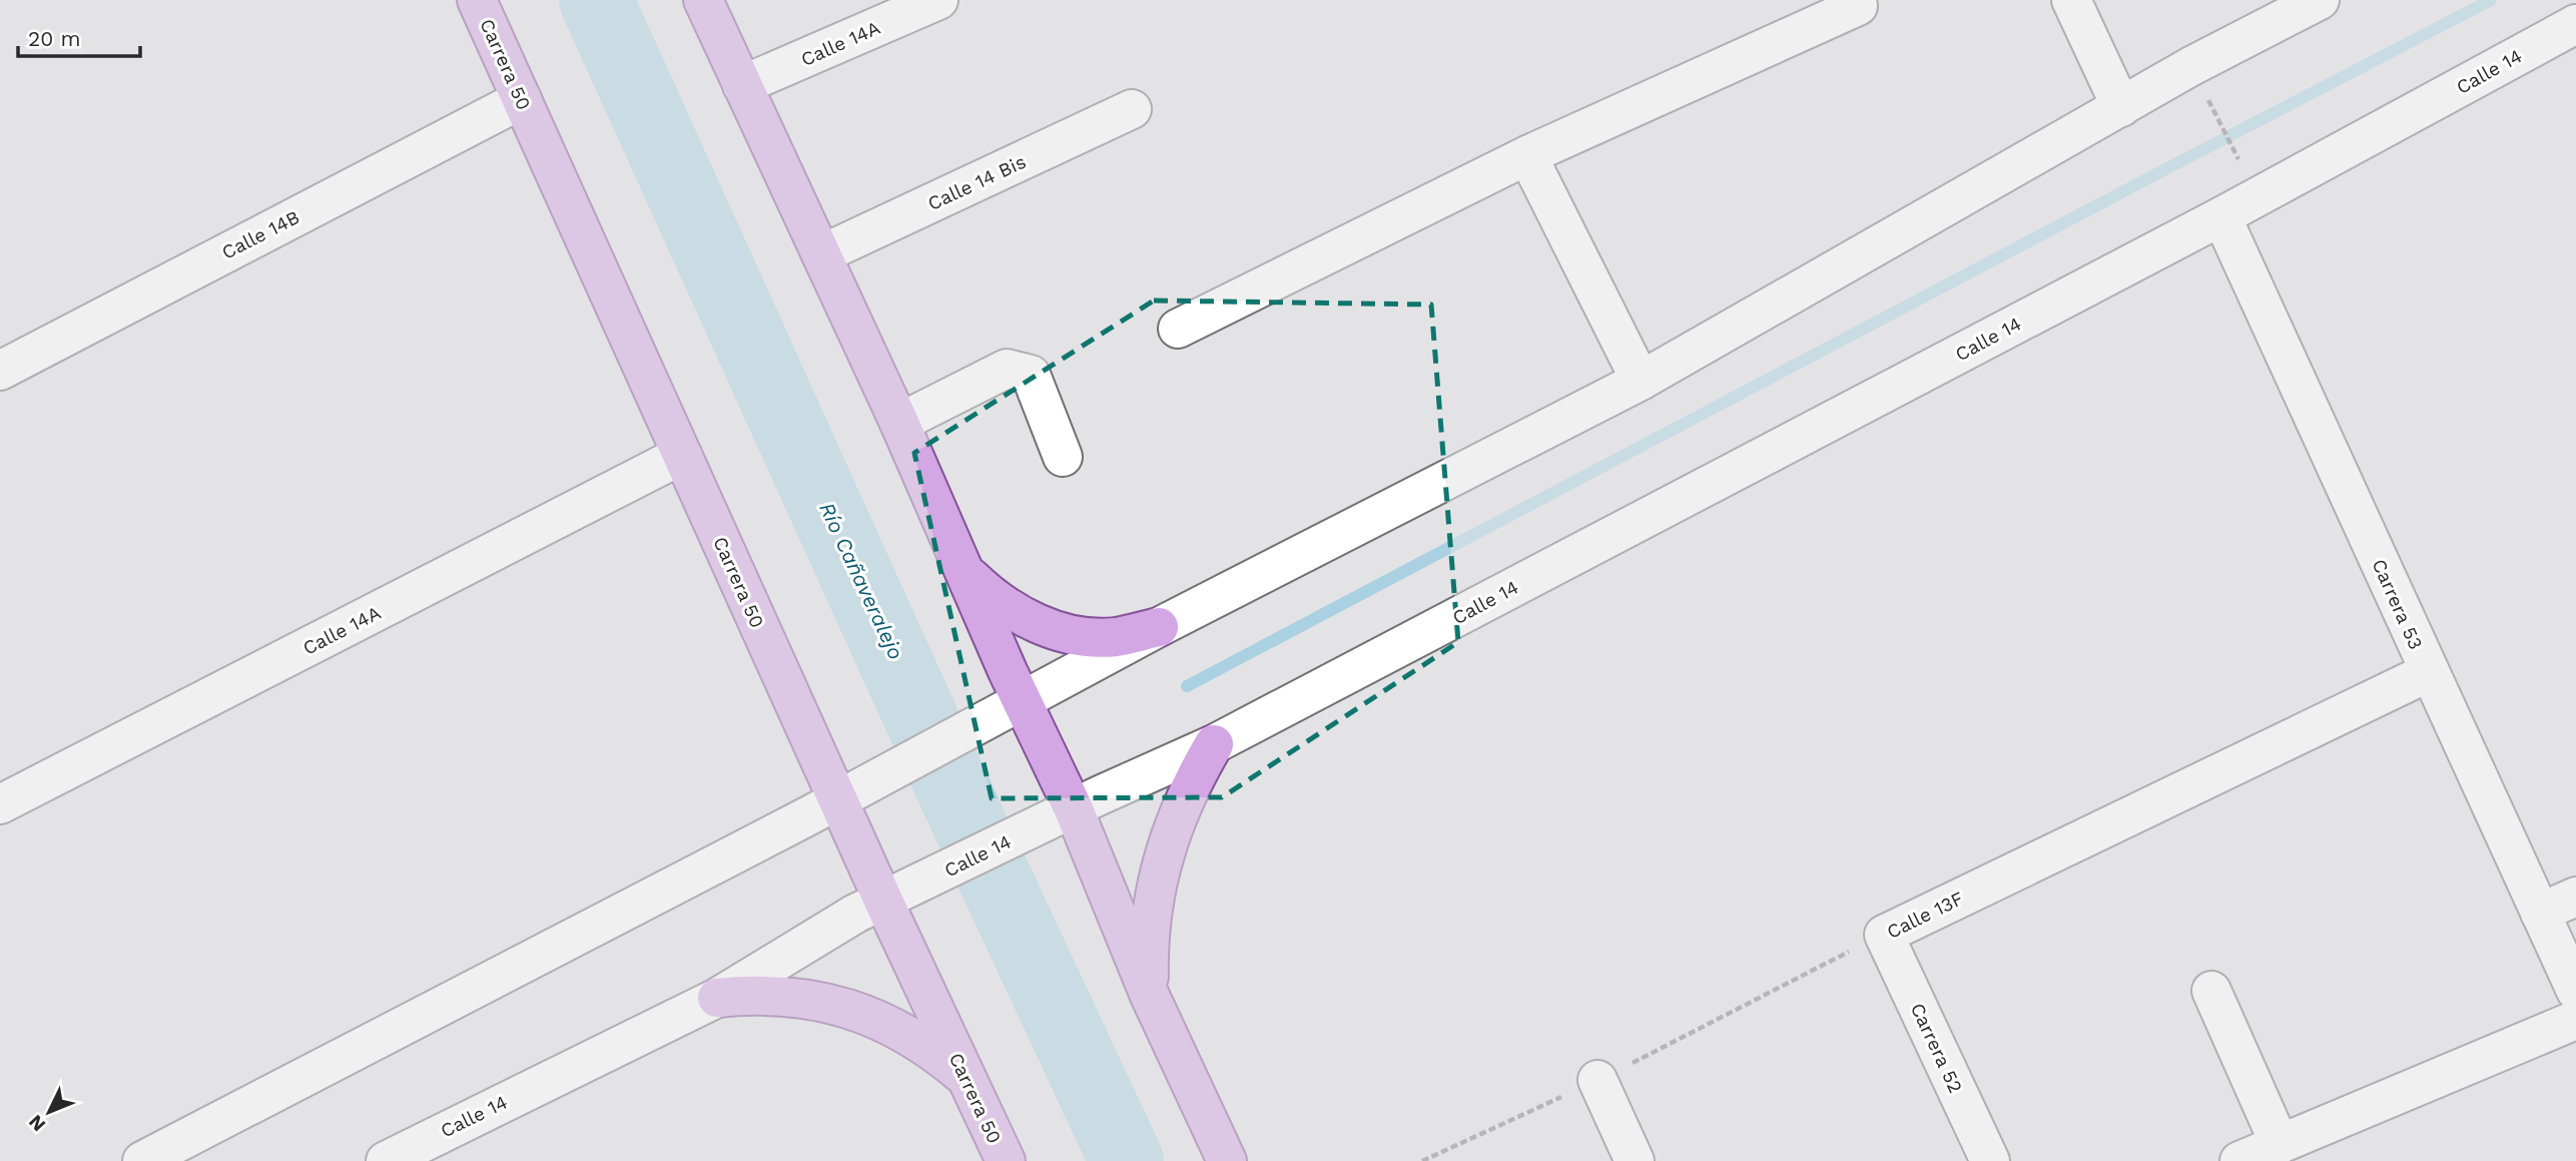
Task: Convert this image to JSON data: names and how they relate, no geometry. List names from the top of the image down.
{
  "streets": {
    "main road": ["Carrera 50"],
    "street": [
      "Calle 14A",
      "Calle 14",
      "Calle 14 Bis",
      "Calle 14B",
      "Carrera 53",
      "Calle 13F",
      "Carrera 52"
    ]
  },
  "crossings": [
    ["Calle 14A", "Carrera 50"],
    ["Carrera 50", "Calle 14"],
    ["Carrera 50", "Calle 14B"],
    ["Calle 14", "Carrera 53"],
    ["Carrera 53", "Calle 13F"],
    ["Calle 13F", "Carrera 52"]
  ],
  "water": ["Río Cañaveralejo"],
  "scale_bar": "20 m",
  "north": "bottom left"
}
